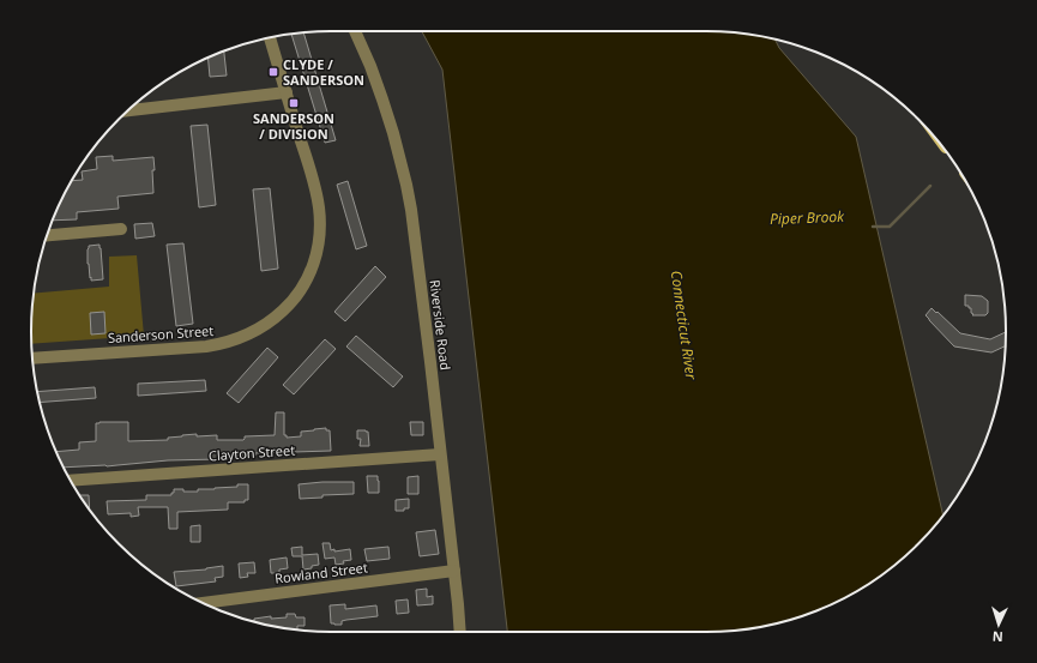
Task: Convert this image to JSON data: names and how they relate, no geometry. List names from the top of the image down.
{
  "streets": {
    "street": [
      "Riverside Road",
      "Sanderson Street",
      "Clayton Street",
      "Rowland Street"
    ]
  },
  "crossings": [
    ["Riverside Road", "Clayton Street"],
    ["Riverside Road", "Rowland Street"]
  ],
  "water": ["Piper Brook", "Connecticut River"],
  "places": {
    "transit": ["CLYDE / SANDERSON", "SANDERSON / DIVISION"]
  },
  "north": "bottom"
}
